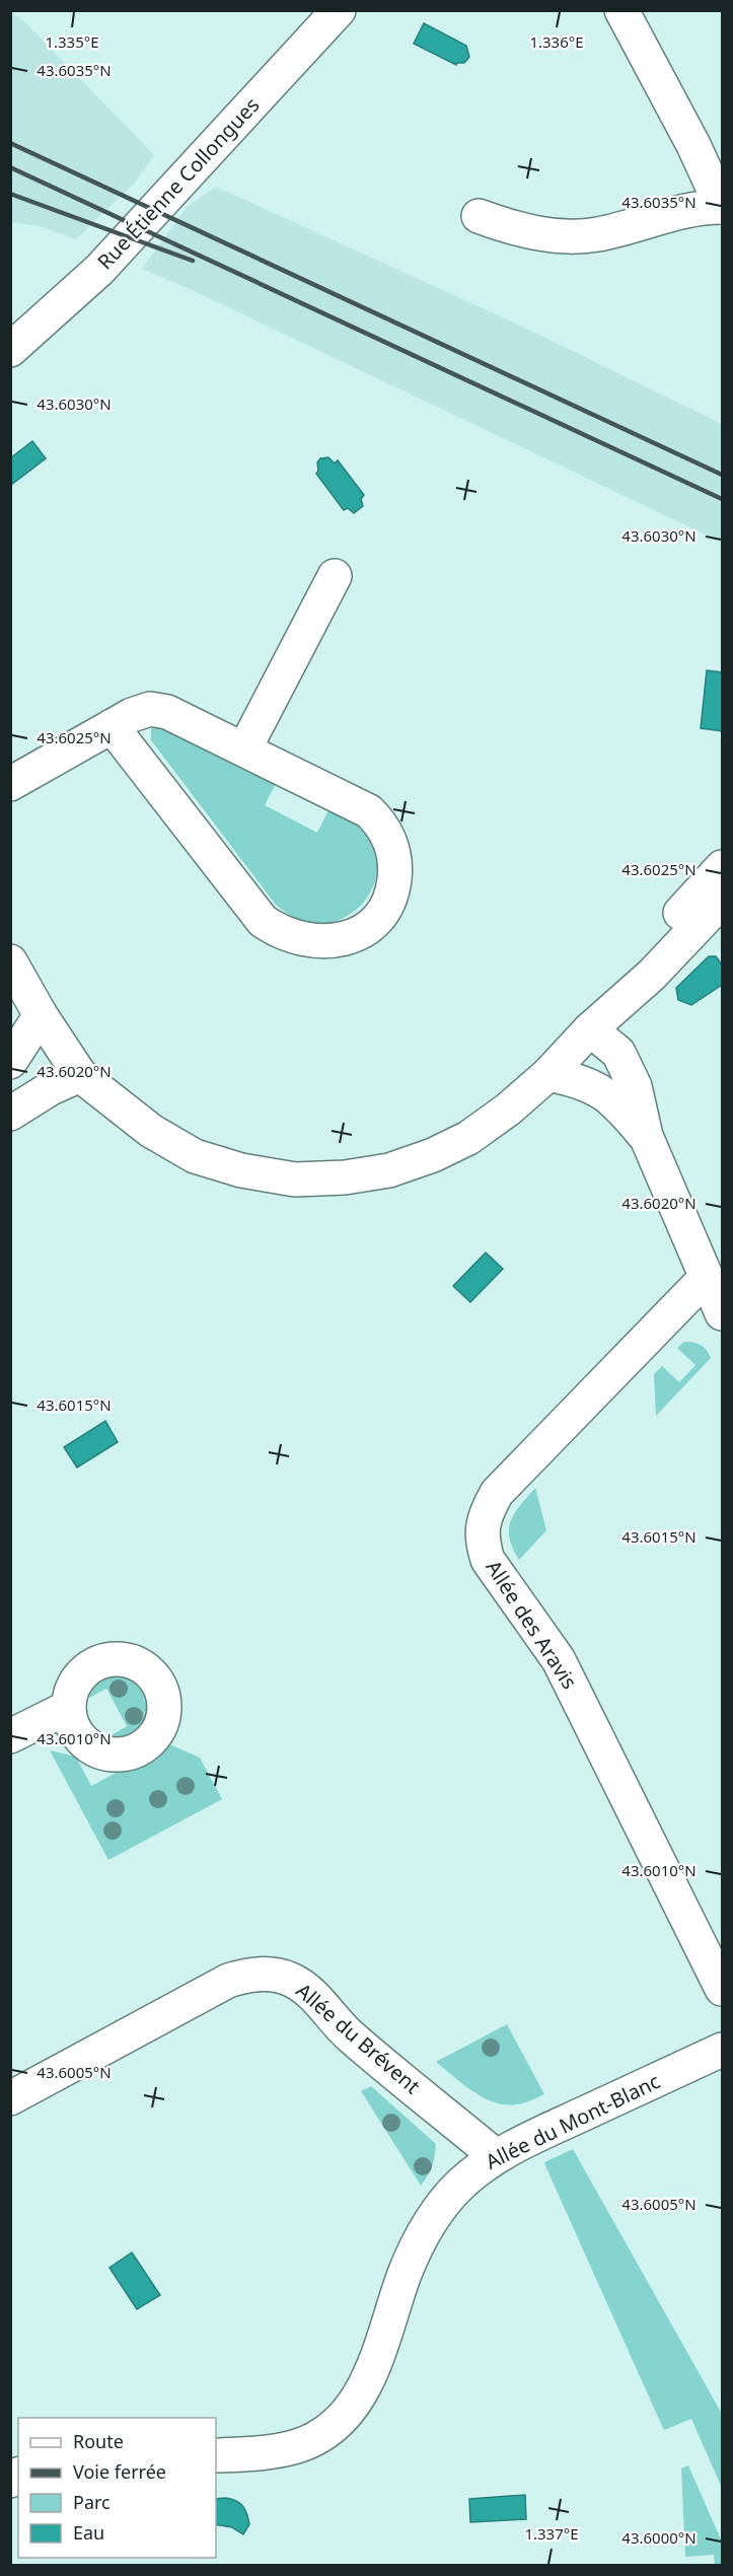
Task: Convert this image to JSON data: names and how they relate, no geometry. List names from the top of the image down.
{
  "streets": {
    "street": [
      "Rue Étienne Collongues",
      "Allée des Aravis",
      "Allée du Brévent",
      "Allée du Mont-Blanc"
    ]
  },
  "crossings": [
    ["Allée du Brévent", "Allée du Mont-Blanc"]
  ],
  "legend": [
    "Route",
    "Voie ferrée",
    "Parc",
    "Eau"
  ],
  "coordinates": [
    "1.335°E",
    "1.336°E",
    "43.6035°N",
    "43.6030°N",
    "43.6025°N",
    "43.6020°N",
    "43.6015°N",
    "43.6010°N",
    "43.6005°N",
    "1.337°E",
    "43.6000°N"
  ]
}
